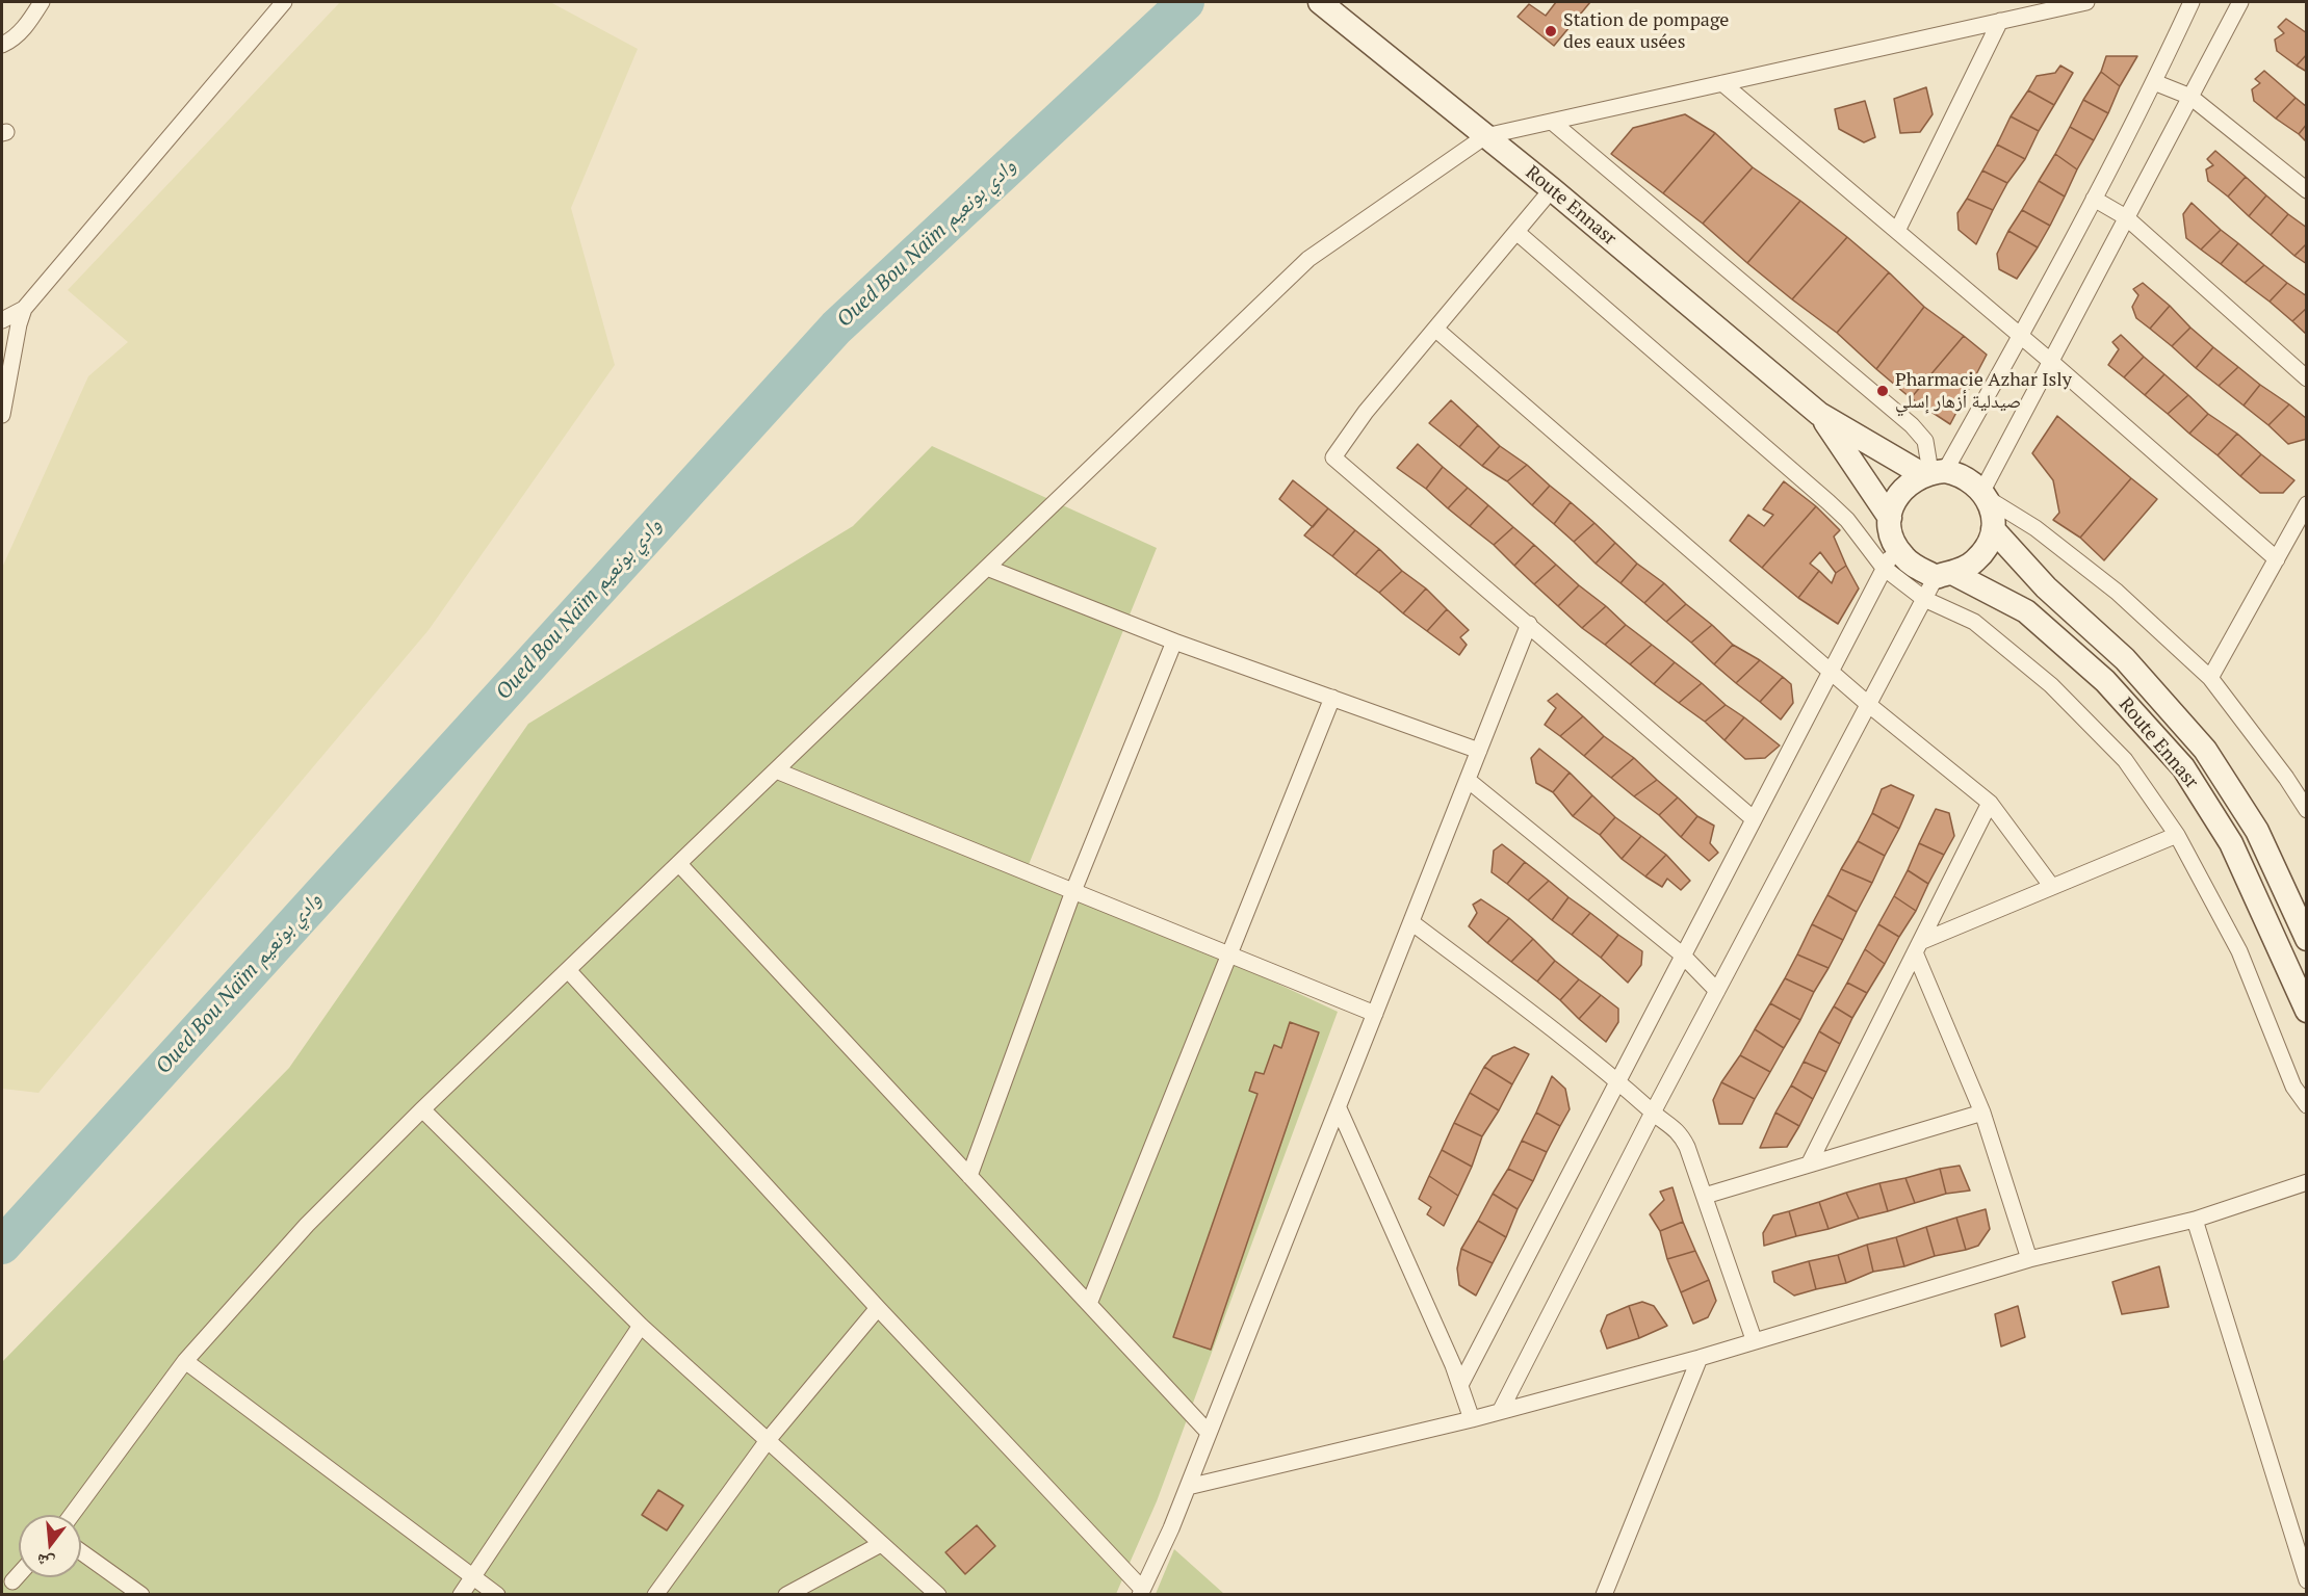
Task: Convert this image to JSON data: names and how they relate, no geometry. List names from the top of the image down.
{
  "streets": {
    "main road": ["Route Ennasr"]
  },
  "water": ["Oued Bou Naïm وادي بونعيم"],
  "places": ["Station de pompage des eaux usées", "Pharmacie Azhar Isly صيدلية أزهار إسلي"],
  "north": "bottom"
}
